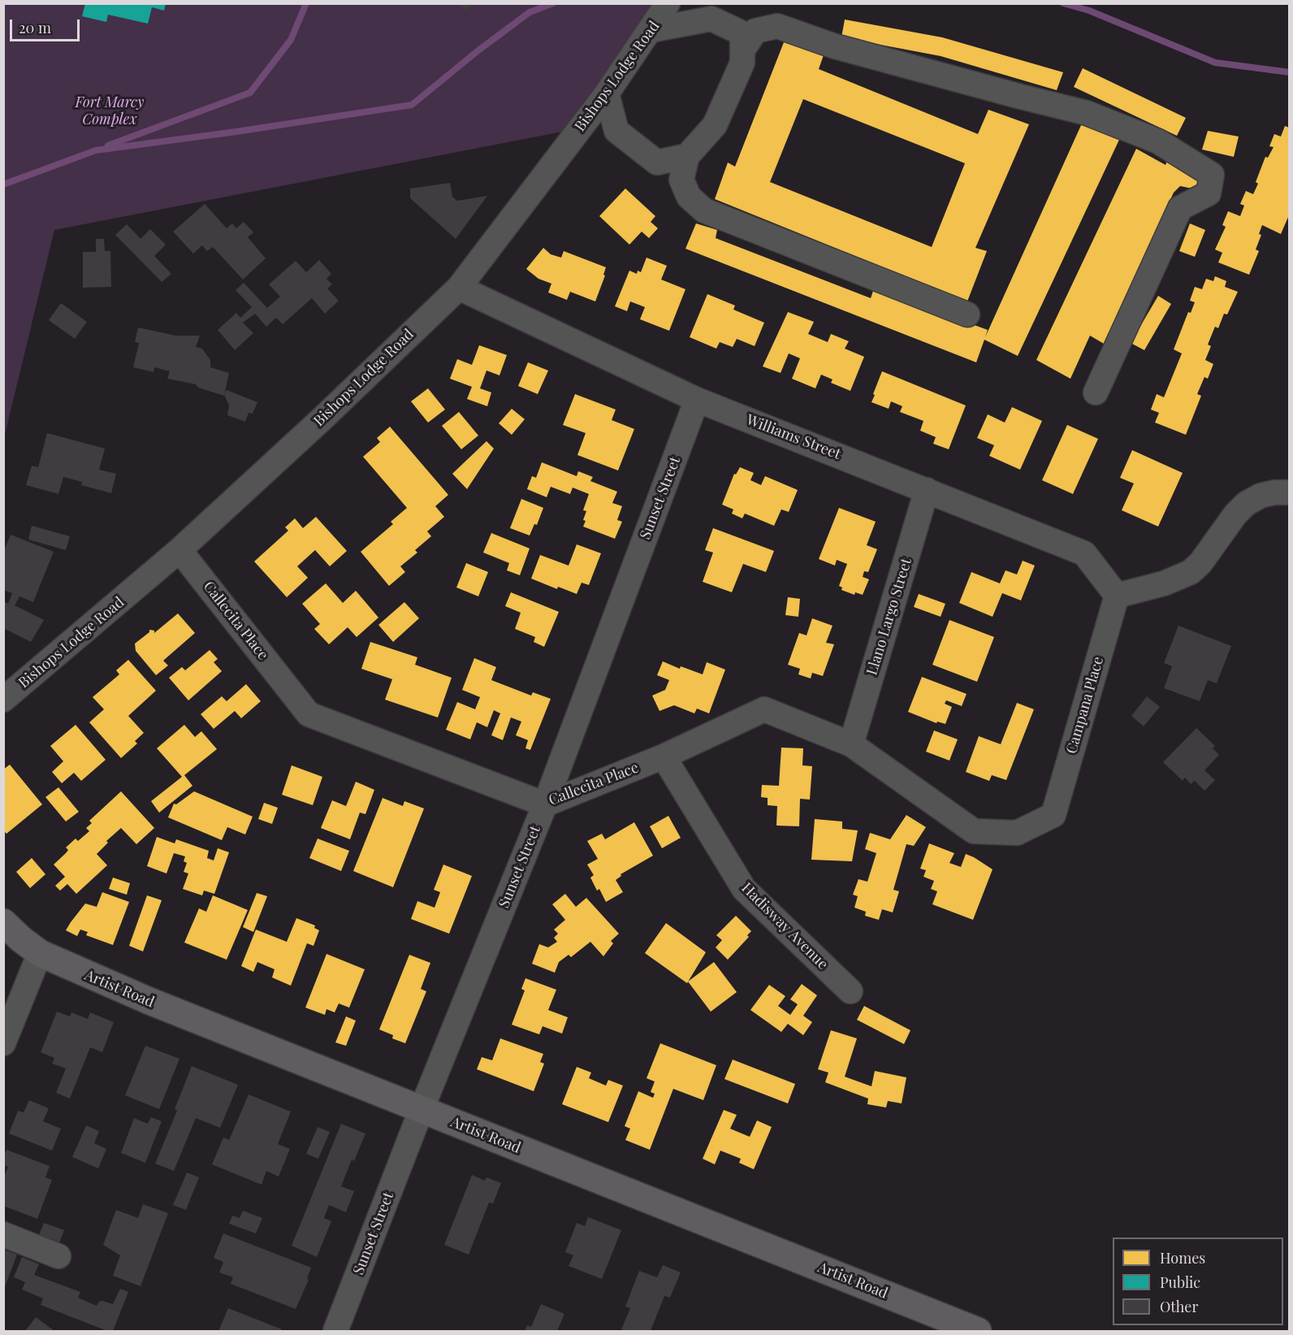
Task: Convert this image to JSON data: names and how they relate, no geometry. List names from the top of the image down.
{
  "streets": {
    "main road": ["Artist Road"],
    "street": [
      "Bishops Lodge Road",
      "Williams Street",
      "Sunset Street",
      "Llano Largo Street",
      "Callecita Place",
      "Campana Place",
      "Hadisway Avenue"
    ]
  },
  "crossings": [
    ["Bishops Lodge Road", "Williams Street"],
    ["Bishops Lodge Road", "Callecita Place"],
    ["Williams Street", "Sunset Street"],
    ["Williams Street", "Llano Largo Street"],
    ["Williams Street", "Campana Place"],
    ["Sunset Street", "Callecita Place"],
    ["Sunset Street", "Artist Road"],
    ["Llano Largo Street", "Callecita Place"],
    ["Callecita Place", "Campana Place"],
    ["Callecita Place", "Hadisway Avenue"]
  ],
  "parks": ["Fort Marcy Complex"],
  "legend": ["Homes", "Public", "Other"],
  "scale_bar": "20 m"
}
